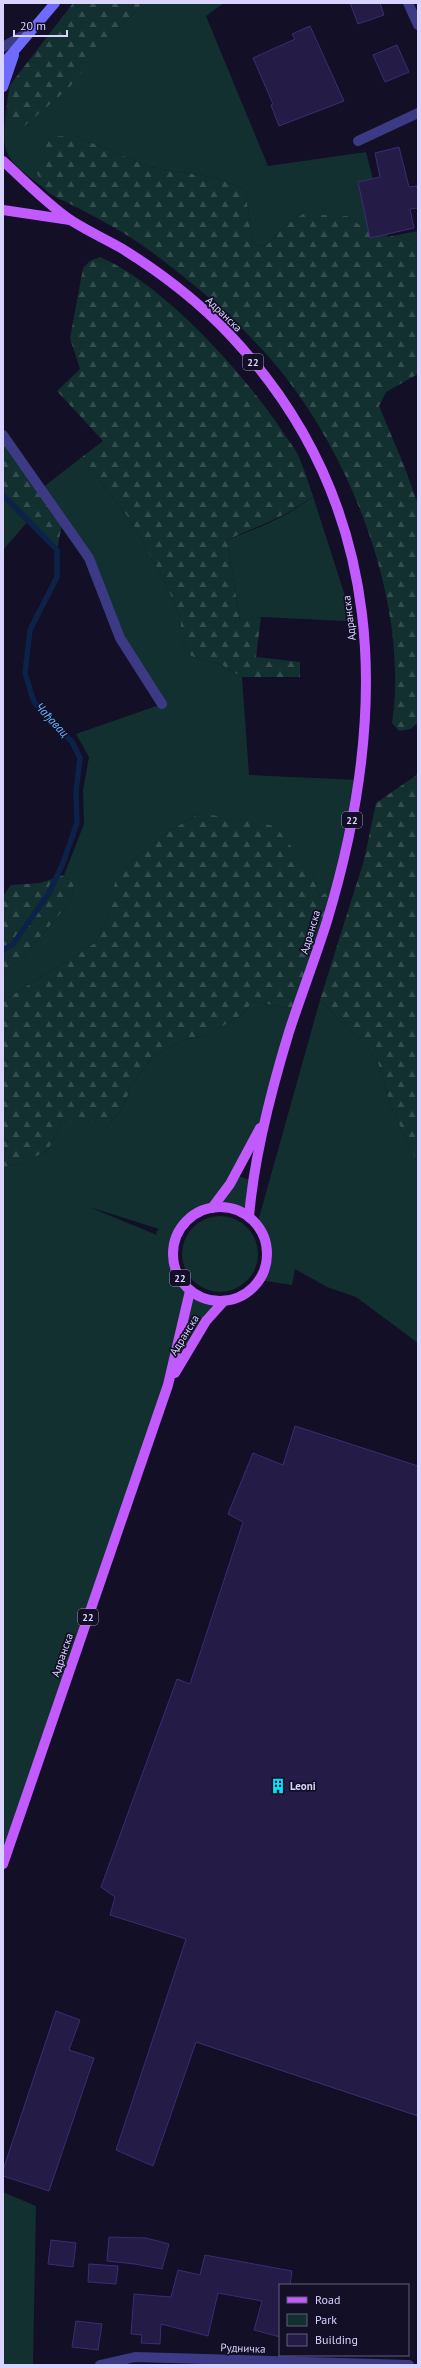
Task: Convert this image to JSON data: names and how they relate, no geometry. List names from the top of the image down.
{
  "streets": {
    "main road": ["Адранска", "22"],
    "street": ["Рудничка"]
  },
  "crossings": [
    ["Адранска", "22"]
  ],
  "water": ["Чађавац"],
  "places": {
    "building": ["Leoni"]
  },
  "legend": ["Road", "Park", "Building"],
  "scale_bar": "20 m"
}
